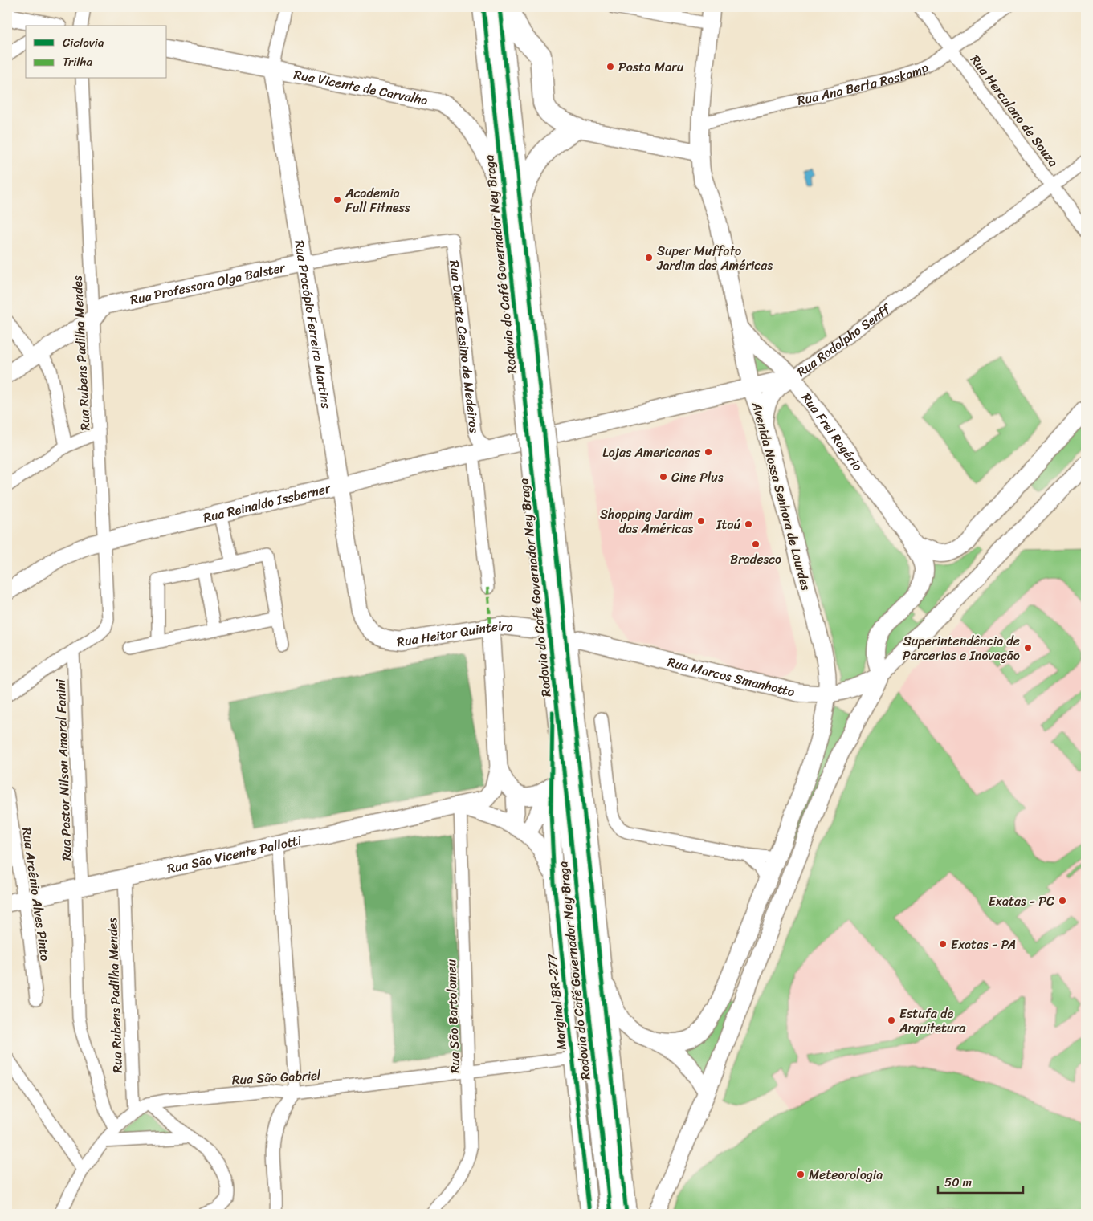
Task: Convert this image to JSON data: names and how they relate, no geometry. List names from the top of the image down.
{
  "streets": {
    "highway": ["Rodovia do Café Governador Ney Braga"],
    "main road": [
      "Rua Vicente de Carvalho",
      "Rua Professora Olga Balster",
      "Rua Procópio Ferreira Martins",
      "Rua Rodolpho Senff",
      "Rua Frei Rogério",
      "Avenida Nossa Senhora de Lourdes",
      "Rua Reinaldo Issberner",
      "Rua Heitor Quinteiro",
      "Rua Marcos Smanhotto",
      "Rua São Vicente Pallotti",
      "Marginal BR-277"
    ],
    "street": [
      "Rua Ana Berta Roskamp",
      "Rua Herculano de Souza",
      "Rua Duarte Cesino de Medeiros",
      "Rua Rubens Padilha Mendes",
      "Rua Pastor Nilson Amaral Fanini",
      "Rua Arcênio Alves Pinto",
      "Rua São Bartolomeu",
      "Rua São Gabriel"
    ]
  },
  "crossings": [
    ["Rua Ana Berta Roskamp", "Rua Herculano de Souza"],
    ["Rua Ana Berta Roskamp", "Avenida Nossa Senhora de Lourdes"],
    ["Rua Vicente de Carvalho", "Rodovia do Café Governador Ney Braga"],
    ["Rua Vicente de Carvalho", "Rua Procópio Ferreira Martins"],
    ["Rua Herculano de Souza", "Rua Rodolpho Senff"],
    ["Rodovia do Café Governador Ney Braga", "Rua Rodolpho Senff"],
    ["Rodovia do Café Governador Ney Braga", "Rua Reinaldo Issberner"],
    ["Rua Professora Olga Balster", "Rua Procópio Ferreira Martins"],
    ["Rua Professora Olga Balster", "Rua Duarte Cesino de Medeiros"],
    ["Rua Professora Olga Balster", "Rua Rubens Padilha Mendes"],
    ["Rua Procópio Ferreira Martins", "Rua Reinaldo Issberner"],
    ["Rua Procópio Ferreira Martins", "Rua Heitor Quinteiro"],
    ["Rua Rodolpho Senff", "Rua Frei Rogério"],
    ["Rua Rodolpho Senff", "Avenida Nossa Senhora de Lourdes"],
    ["Rua Rodolpho Senff", "Rua Reinaldo Issberner"],
    ["Rua Duarte Cesino de Medeiros", "Rua Reinaldo Issberner"],
    ["Rua Rubens Padilha Mendes", "Rua Reinaldo Issberner"],
    ["Rua Rubens Padilha Mendes", "Rua Pastor Nilson Amaral Fanini"],
    ["Rua Rubens Padilha Mendes", "Rua São Vicente Pallotti"],
    ["Rua Rubens Padilha Mendes", "Rua São Gabriel"],
    ["Rua Frei Rogério", "Avenida Nossa Senhora de Lourdes"],
    ["Rua Frei Rogério", "Rua Marcos Smanhotto"],
    ["Avenida Nossa Senhora de Lourdes", "Rua Marcos Smanhotto"],
    ["Rua Pastor Nilson Amaral Fanini", "Rua São Vicente Pallotti"],
    ["Rua Pastor Nilson Amaral Fanini", "Rua São Gabriel"],
    ["Rua São Vicente Pallotti", "Rua Arcênio Alves Pinto"],
    ["Rua São Vicente Pallotti", "Rua São Bartolomeu"],
    ["Marginal BR-277", "Rua São Gabriel"],
    ["Rua São Bartolomeu", "Rua São Gabriel"]
  ],
  "places": [
    "Posto Maru",
    "Academia Full Fitness",
    "Super Muffato Jardim das Américas",
    "Lojas Americanas",
    "Cine Plus",
    "Shopping Jardim das Américas",
    "Itaú",
    "Bradesco",
    "Superintendência de Parcerias e Inovação",
    "Exatas - PC",
    "Exatas - PA",
    "Estufa de Arquitetura",
    "Meteorologia"
  ],
  "legend": ["Ciclovia", "Trilha"],
  "scale_bar": "50 m"
}
